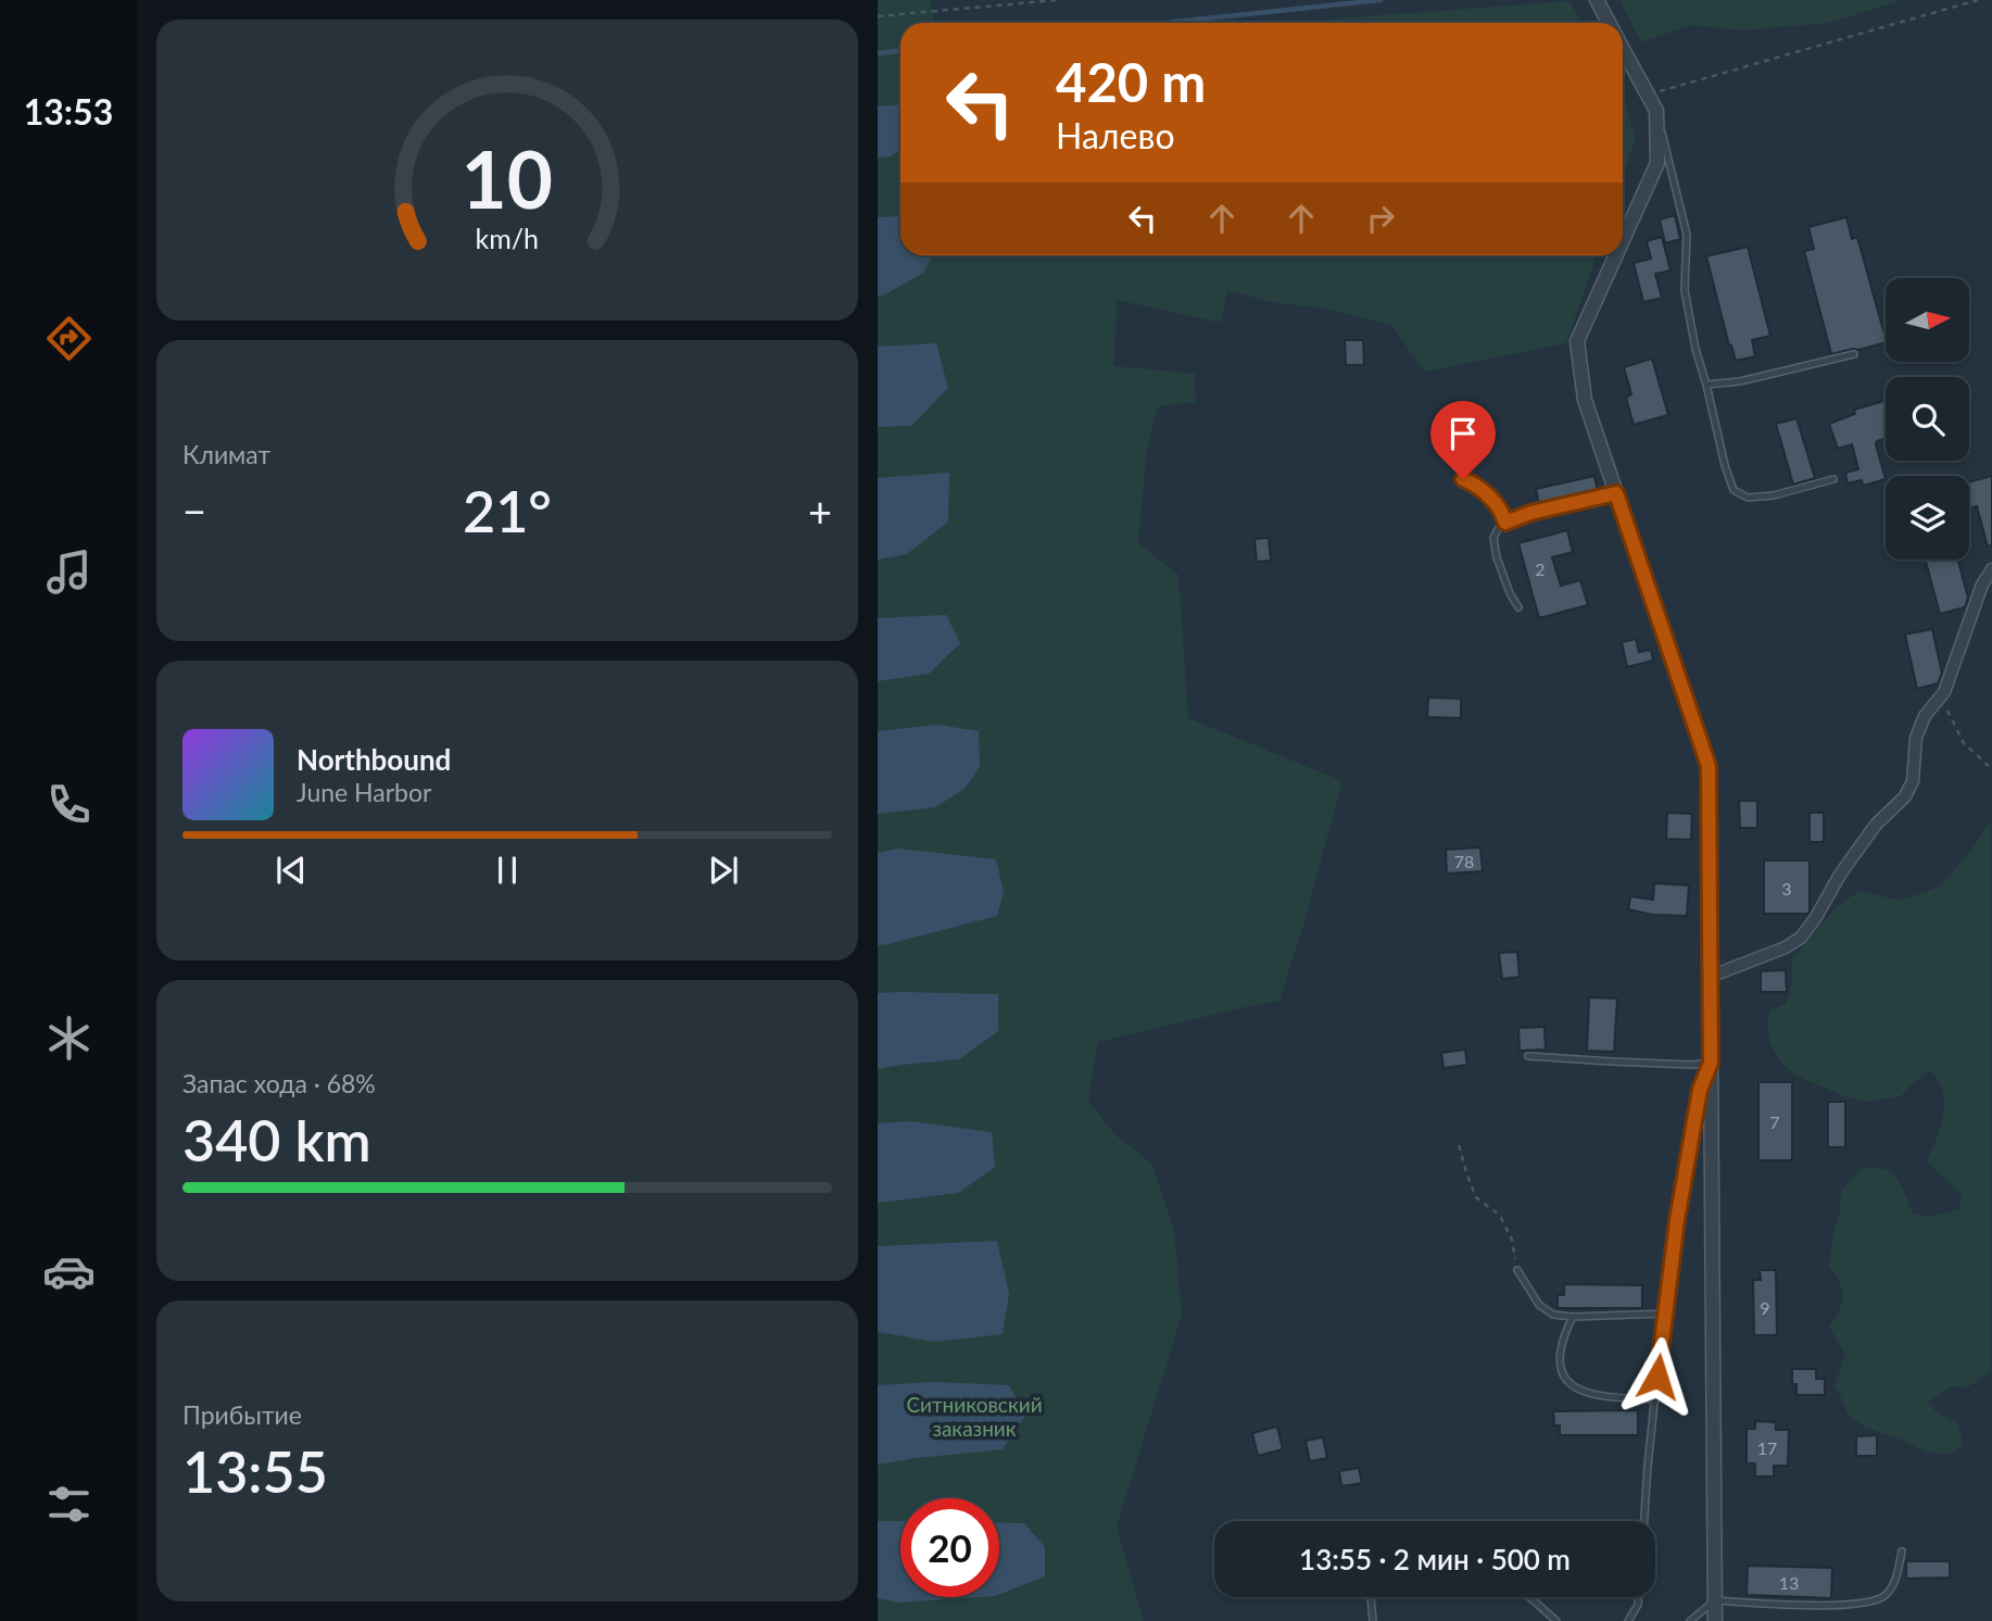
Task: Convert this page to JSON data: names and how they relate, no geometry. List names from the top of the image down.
{
  "parks": ["Ситниковский заказник"],
  "house_numbers": [
    "2",
    "78",
    "3",
    "7",
    "9",
    "17",
    "13"
  ],
  "north": "right",
  "page": {
    "tabs": "13:53",
    "turn": ["420 m", "Налево"],
    "tile": [
      "Климат",
      ["Запас хода · 68%", "340 km"],
      ["Прибытие", "13:55"]
    ],
    "heat": ["−", "21°", "+"],
    "song": ["Northbound", "June Harbor"],
    "limit": "20",
    "trip": "13:55 · 2 мин · 500 m",
    "gauge": ["10", "km/h"]
  }
}
